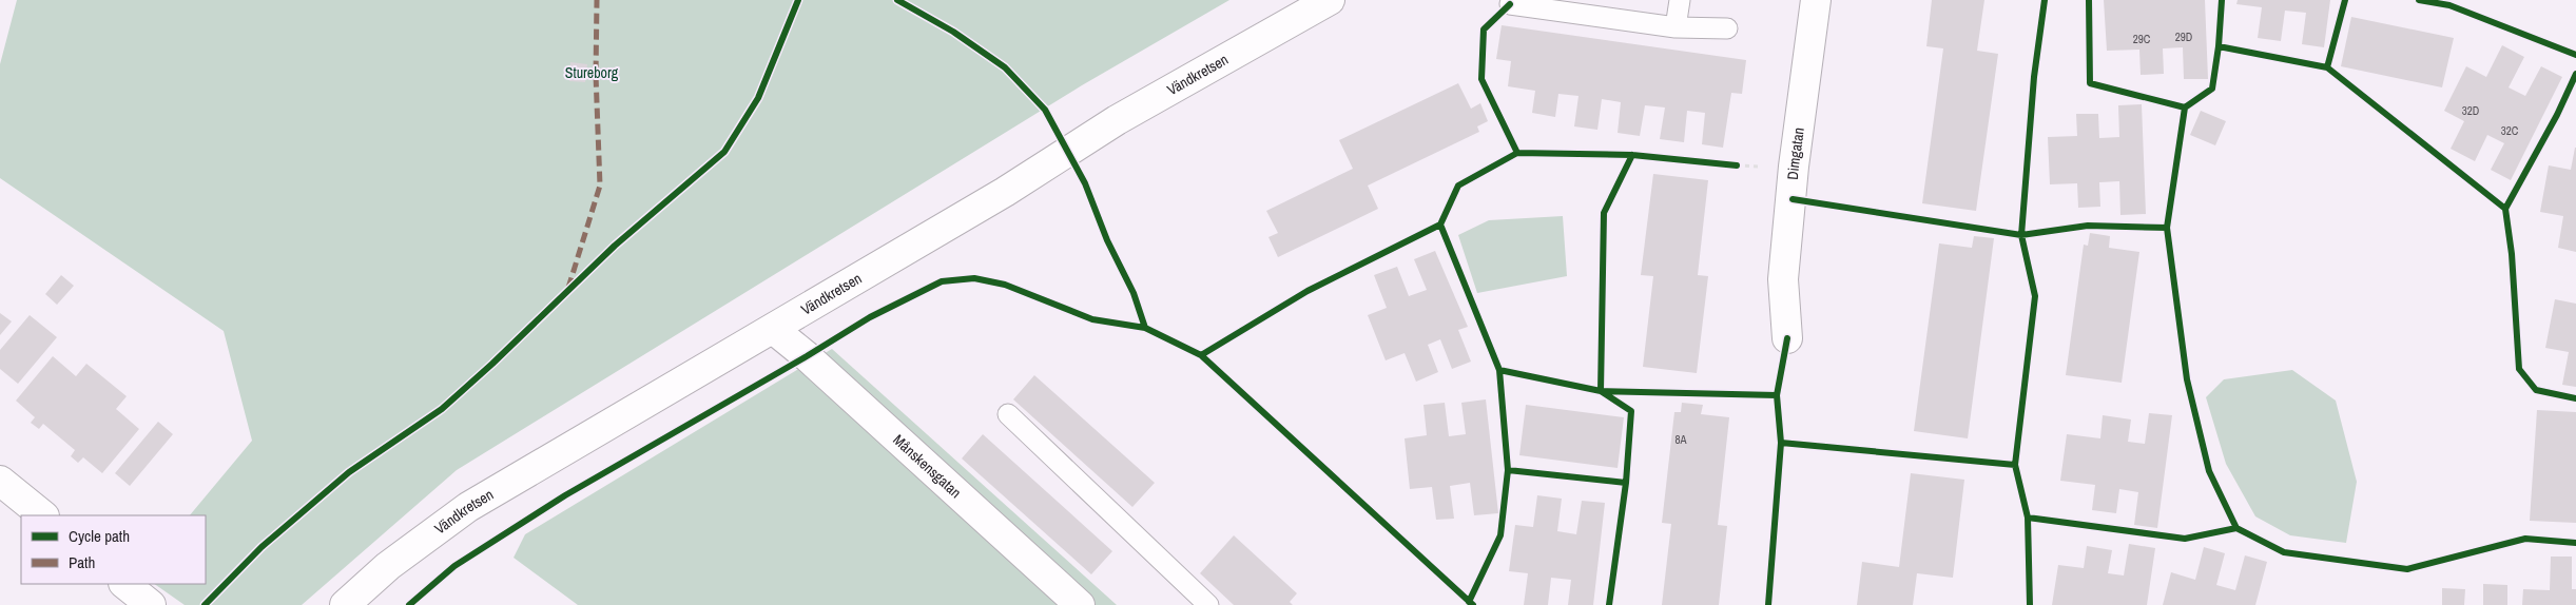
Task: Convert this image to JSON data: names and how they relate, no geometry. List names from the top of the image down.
{
  "streets": {
    "street": ["Vändkretsen", "Dimgatan", "Månskensgatan"]
  },
  "crossings": [
    ["Vändkretsen", "Månskensgatan"]
  ],
  "parks": ["Stureborg"],
  "house_numbers": [
    "29D",
    "29C",
    "32D",
    "32C",
    "8A"
  ],
  "legend": ["Cycle path", "Path"]
}
